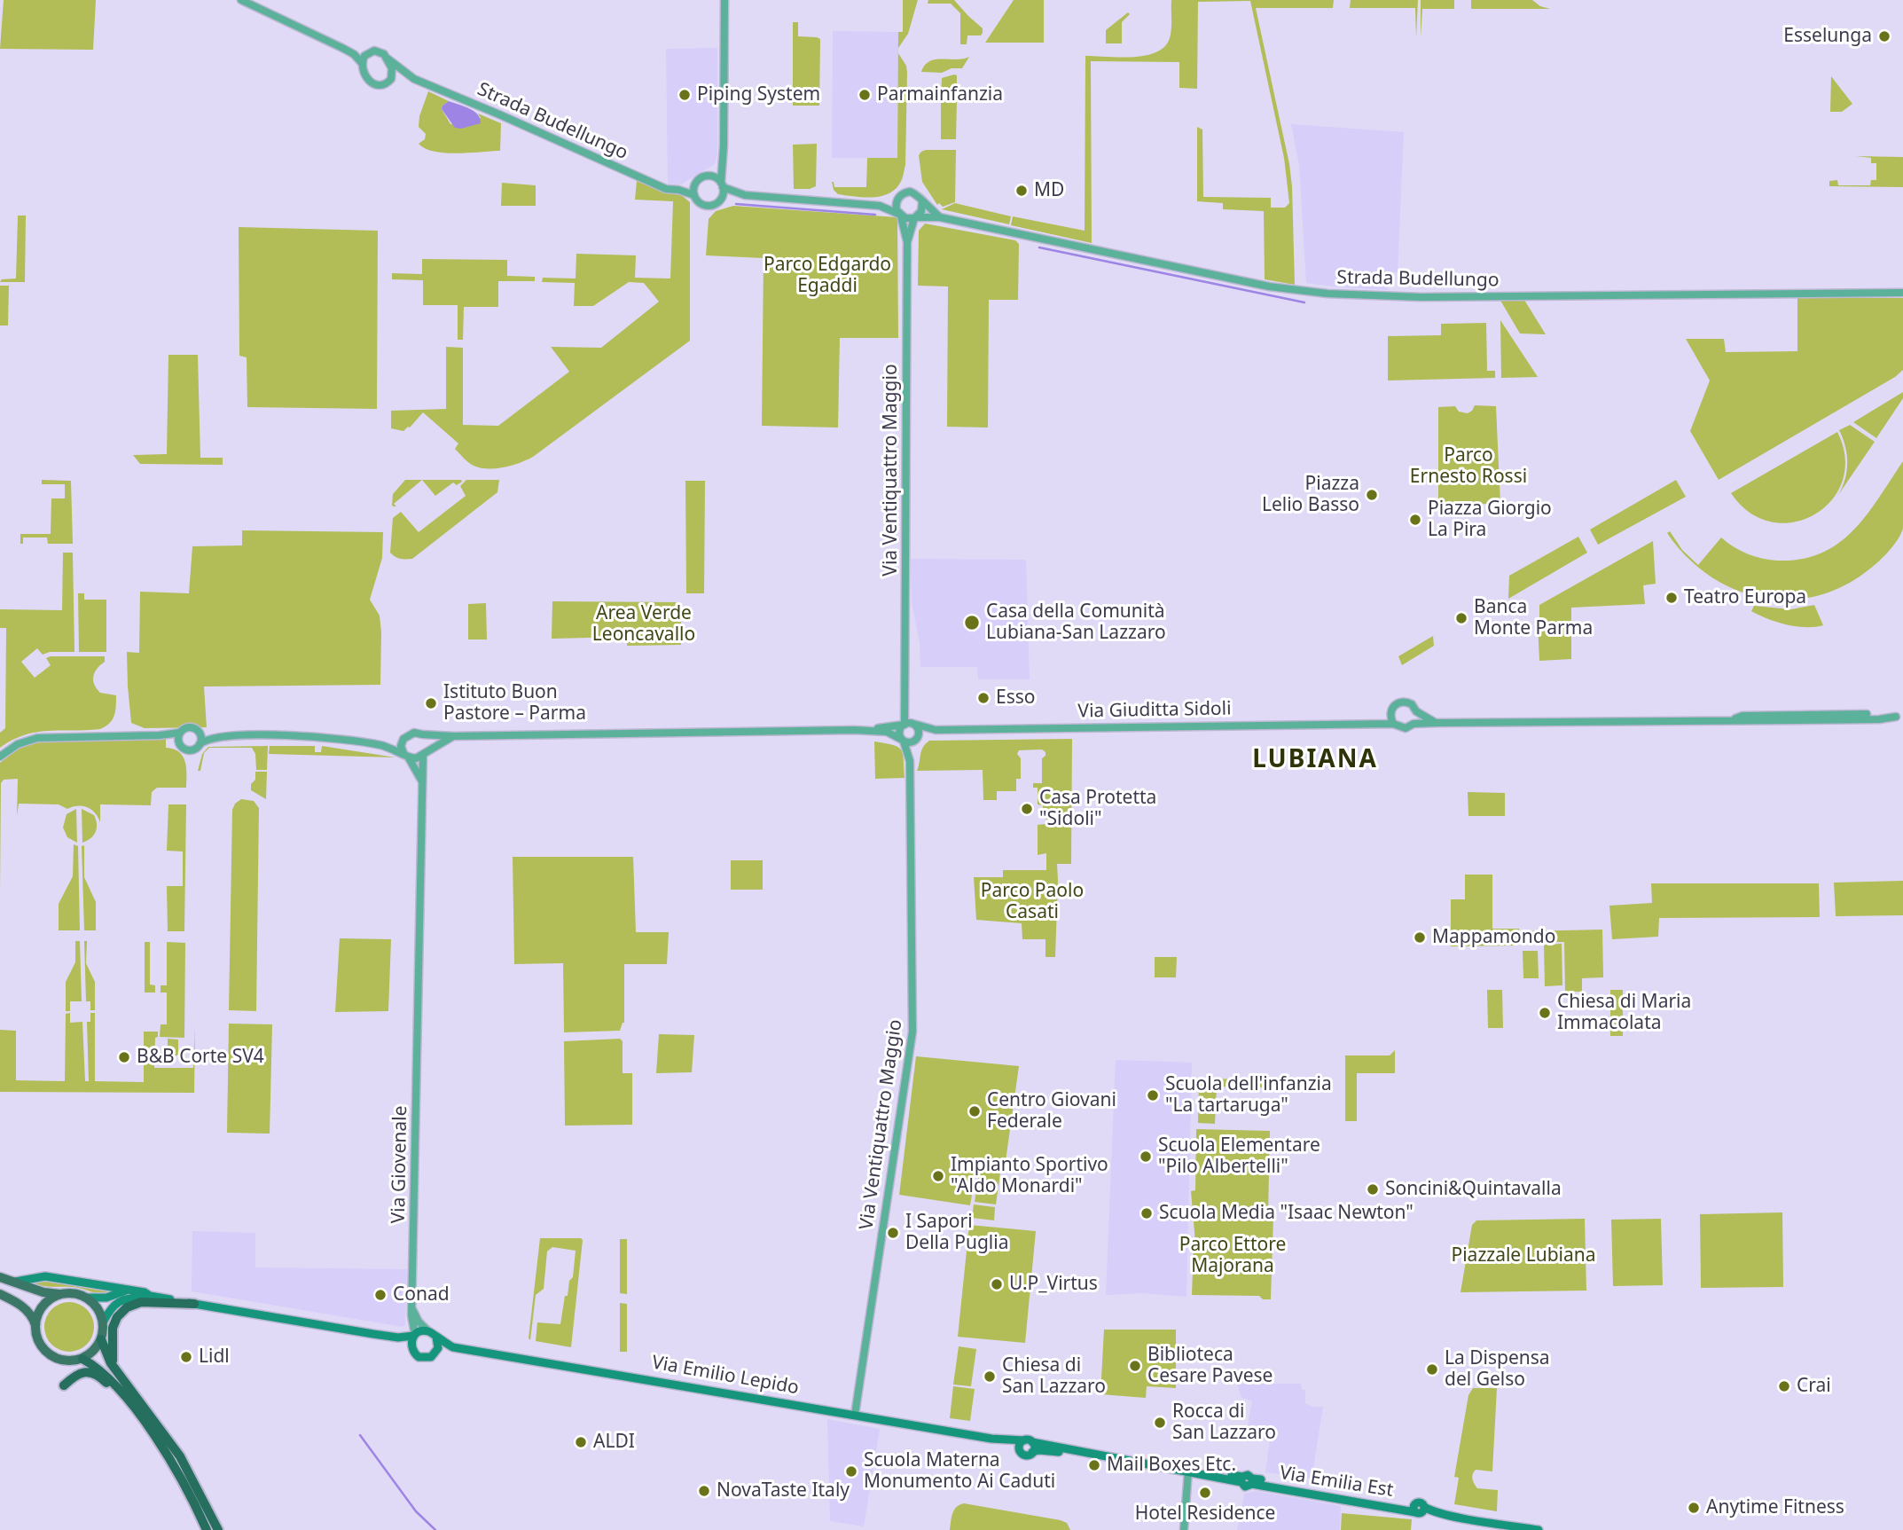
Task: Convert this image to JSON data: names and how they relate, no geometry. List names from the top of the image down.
{
  "streets": {
    "main road": ["Via Emilio Lepido", "Via Emilia Est"],
    "street": [
      "Strada Budellungo",
      "Via Ventiquattro Maggio",
      "Via Giuditta Sidoli",
      "Via Giovenale"
    ]
  },
  "crossings": [
    ["Strada Budellungo", "Via Ventiquattro Maggio"],
    ["Via Ventiquattro Maggio", "Via Giuditta Sidoli"],
    ["Via Ventiquattro Maggio", "Via Emilio Lepido"],
    ["Via Giuditta Sidoli", "Via Giovenale"],
    ["Via Emilio Lepido", "Via Emilia Est"]
  ],
  "districts": ["LUBIANA"],
  "parks": [
    "Parco Edgardo Egaddi",
    "Parco Ernesto Rossi",
    "Area Verde Leoncavallo",
    "Parco Paolo Casati",
    "Parco Ettore Majorana",
    "Piazzale Lubiana"
  ],
  "places": [
    "Esselunga",
    "Piping System",
    "Parmainfanzia",
    "MD",
    "Piazza Lelio Basso",
    "Piazza Giorgio La Pira",
    "Teatro Europa",
    "Banca Monte Parma",
    "Casa della Comunità Lubiana-San Lazzaro",
    "Esso",
    "Istituto Buon Pastore – Parma",
    "Casa Protetta \"Sidoli\"",
    "Mappamondo",
    "Chiesa di Maria Immacolata",
    "B&B Corte SV4",
    "Scuola dell'infanzia \"La tartaruga\"",
    "Centro Giovani Federale",
    "Scuola Elementare \"Pilo Albertelli\"",
    "Impianto Sportivo \"Aldo Monardi\"",
    "Soncini&Quintavalla",
    "Scuola Media \"Isaac Newton\"",
    "I Sapori Della Puglia",
    "U.P_Virtus",
    "Conad",
    "Lidl",
    "Biblioteca Cesare Pavese",
    "La Dispensa del Gelso",
    "Chiesa di San Lazzaro",
    "Crai",
    "Rocca di San Lazzaro",
    "ALDI",
    "Mail Boxes Etc.",
    "Scuola Materna Monumento Ai Caduti",
    "NovaTaste Italy",
    "Hotel Residence",
    "Anytime Fitness"
  ]
}
